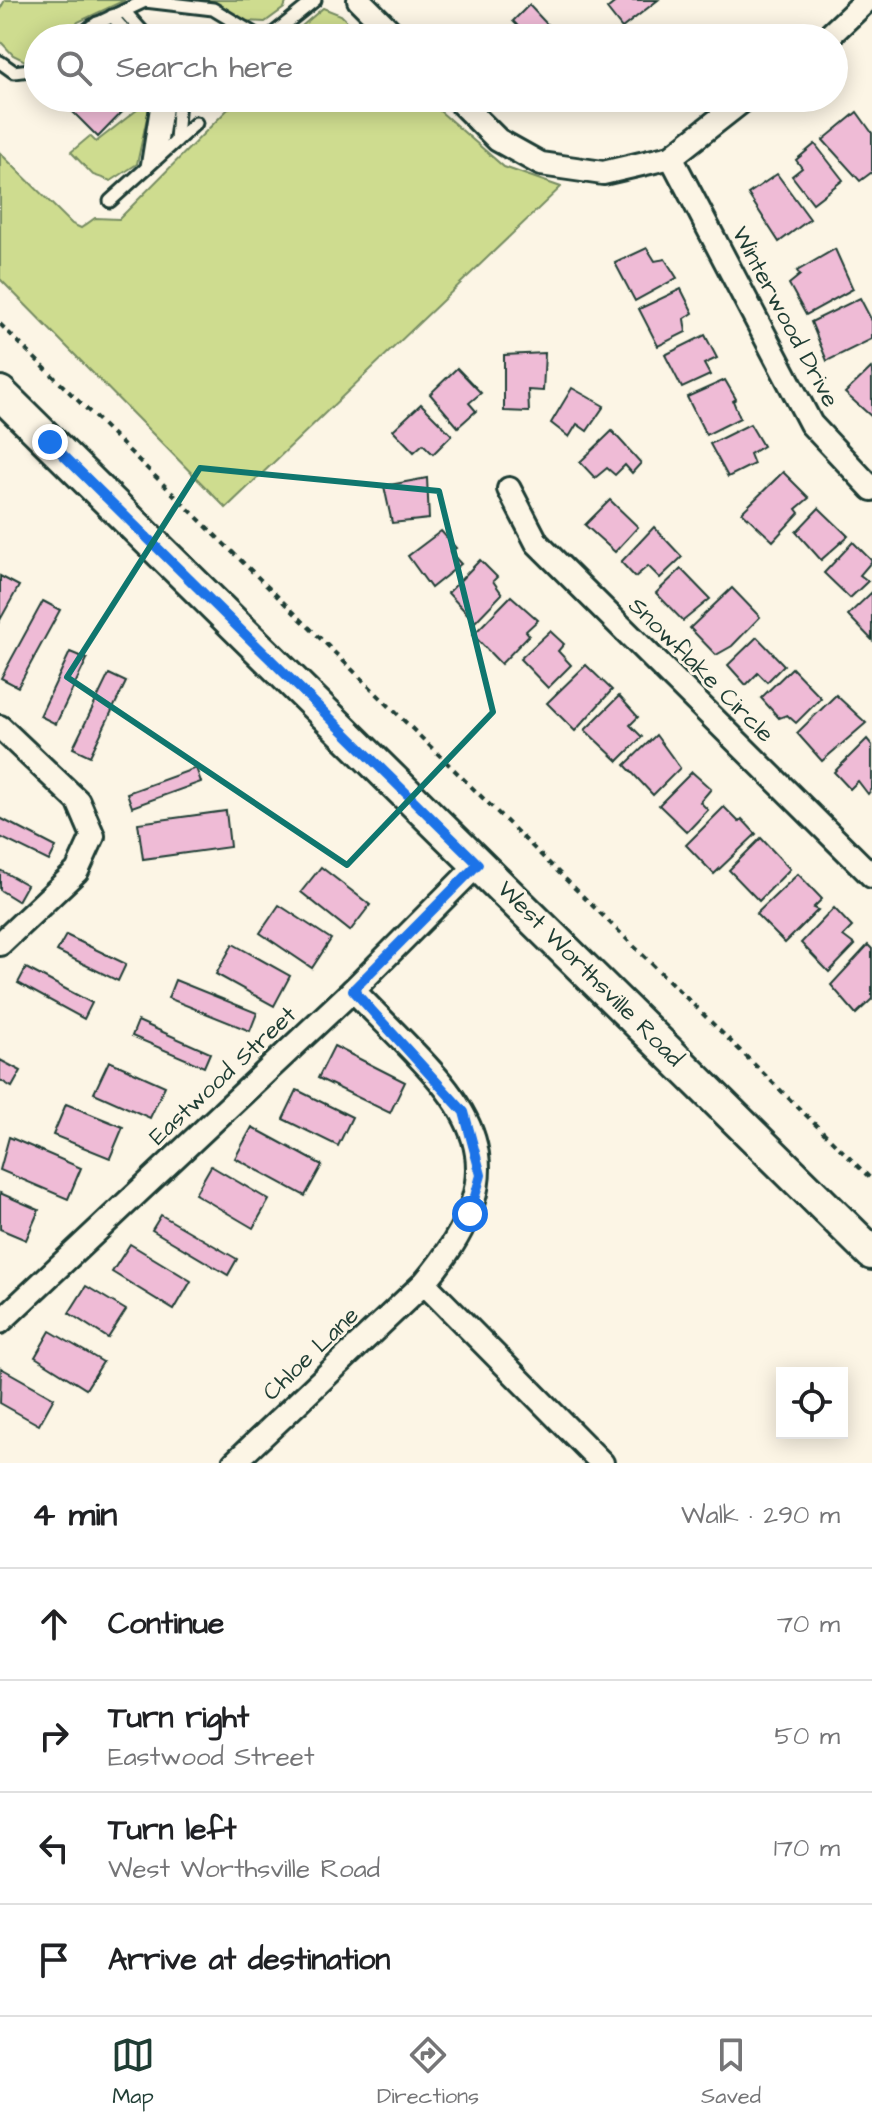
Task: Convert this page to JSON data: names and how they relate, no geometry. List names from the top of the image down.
{
  "streets": {
    "main road": ["West Worthsville Road"],
    "street": [
      "Winterwood Drive",
      "Snowflake Circle",
      "Eastwood Street",
      "Chloe Lane"
    ]
  },
  "crossings": [
    ["West Worthsville Road", "Eastwood Street"],
    ["Eastwood Street", "Chloe Lane"]
  ],
  "page": {
    "search": "Search here",
    "heading": ["4 min", "Walk · 290 m"],
    "list": [
      ["Continue", "70 m"],
      ["Turn right", "Eastwood Street", "50 m"],
      ["Turn left", "West Worthsville Road", "170 m"],
      "Arrive at destination"
    ],
    "nav": ["Map", "Directions", "Saved"]
  }
}
